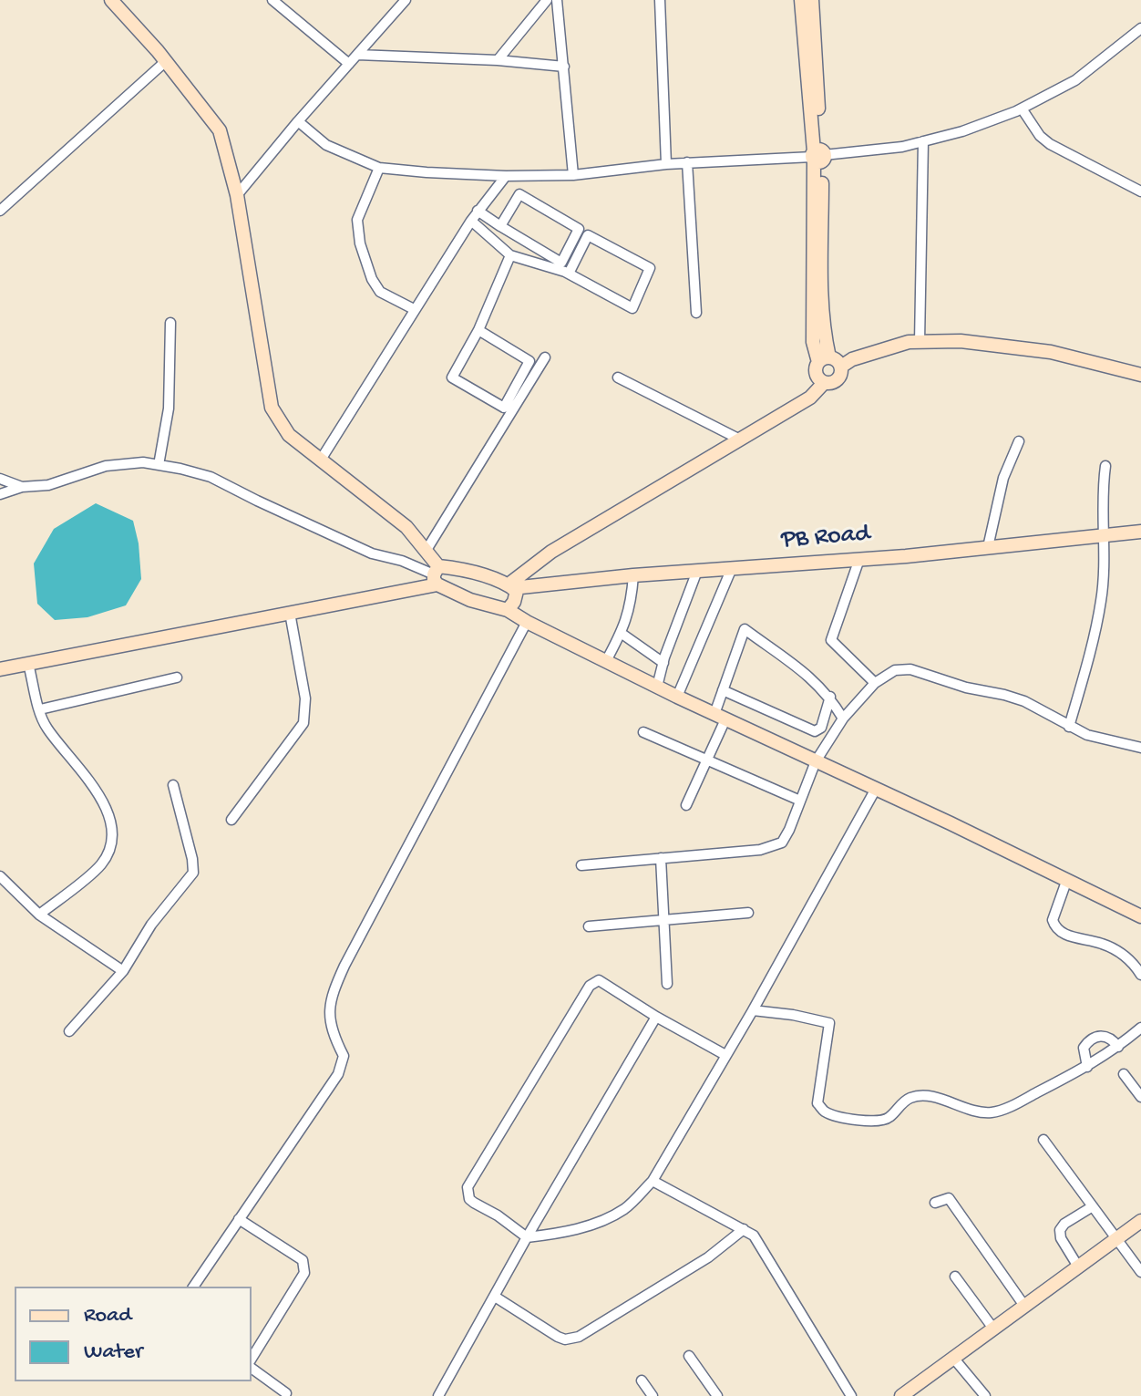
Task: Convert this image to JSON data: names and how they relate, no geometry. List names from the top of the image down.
{
  "streets": {
    "street": ["PB Road"]
  },
  "legend": ["Road", "Water"]
}
